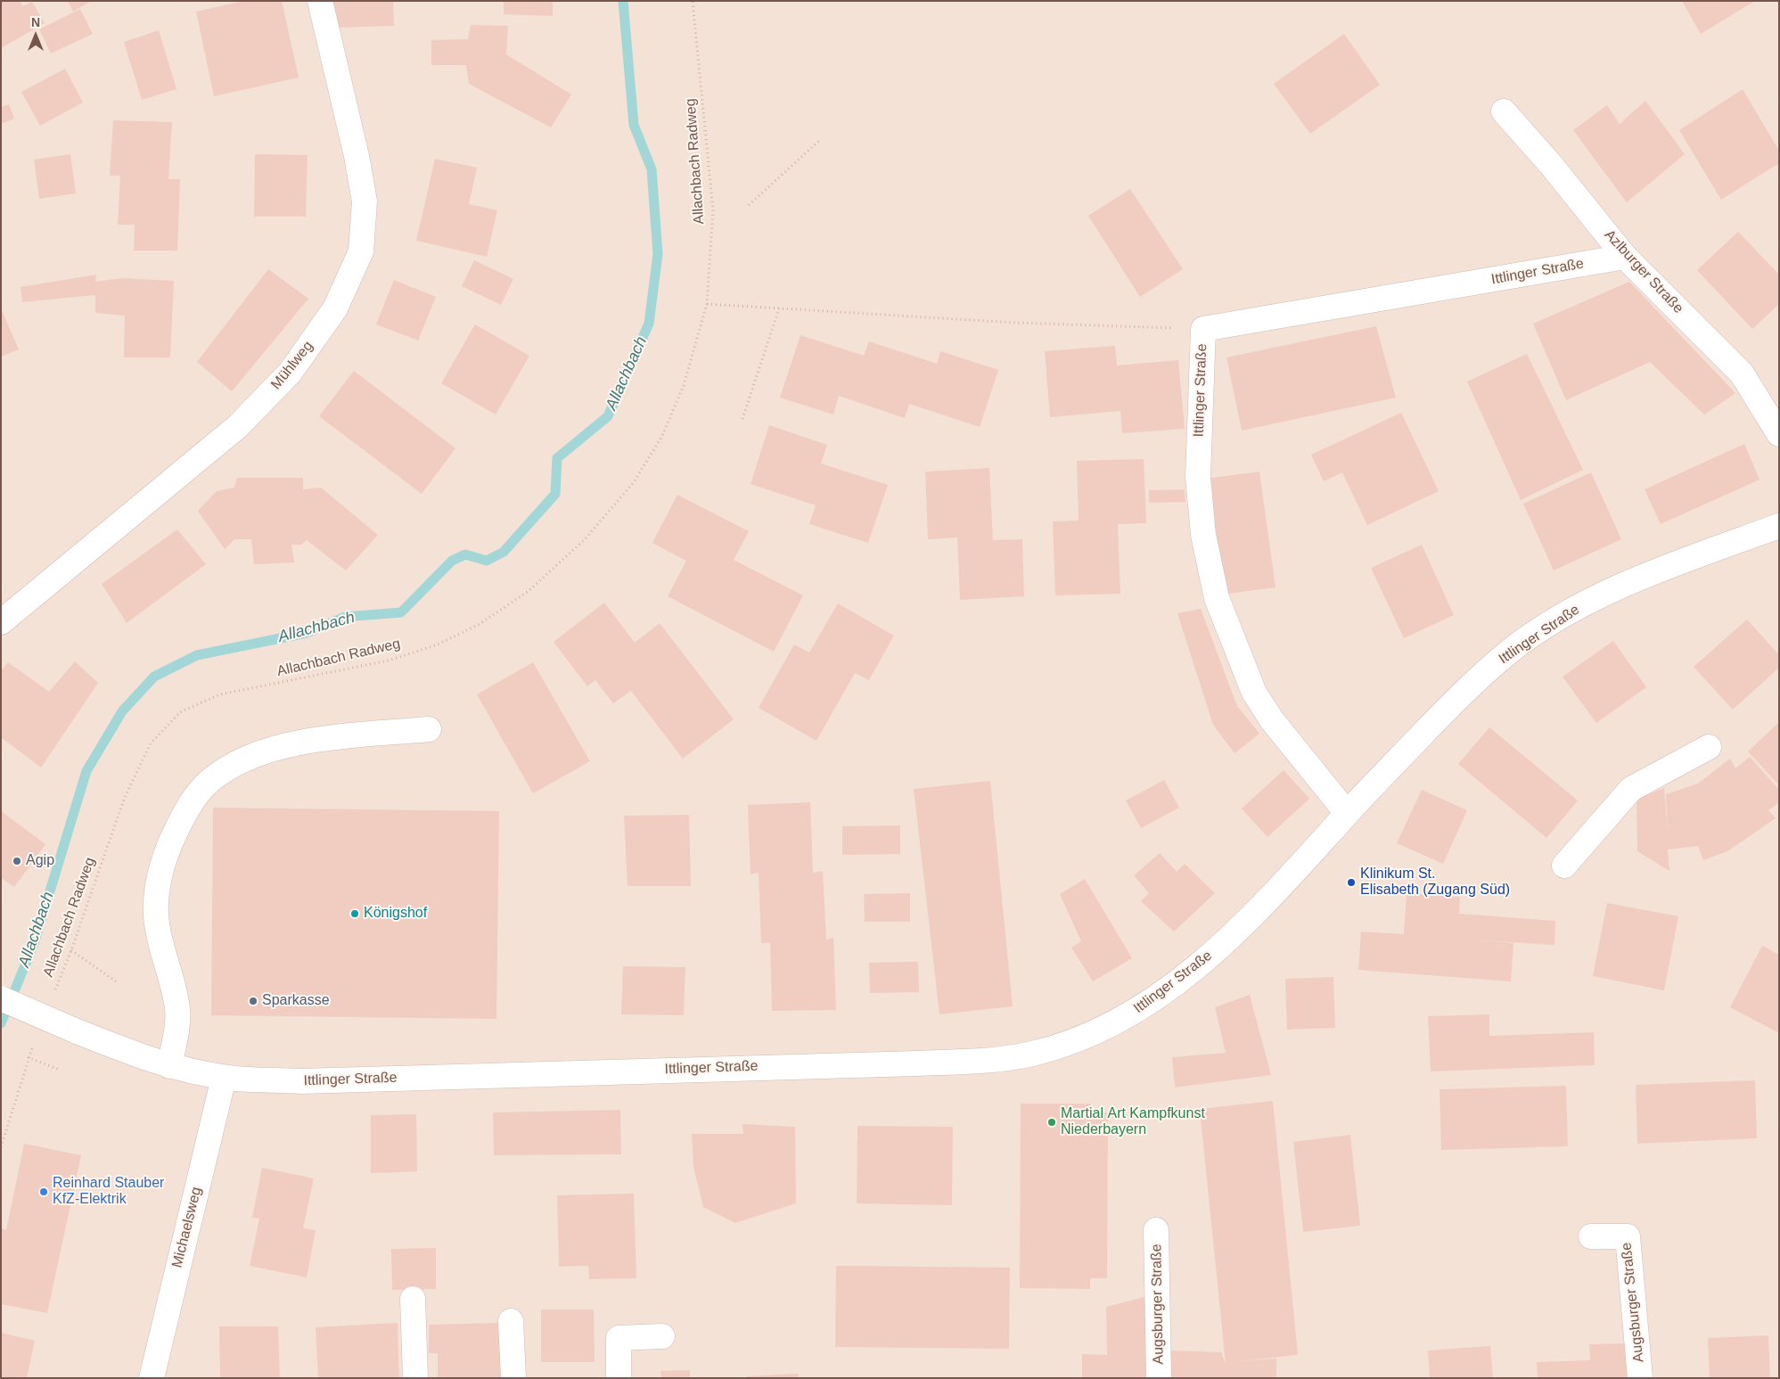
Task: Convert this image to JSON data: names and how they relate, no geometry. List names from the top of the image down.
{
  "streets": {
    "street": [
      "Ittlinger Straße",
      "Azlburger Straße",
      "Mühlweg",
      "Michaelsweg",
      "Augsburger Straße"
    ],
    "path": ["Allachbach Radweg"]
  },
  "crossings": [
    ["Ittlinger Straße", "Azlburger Straße"],
    ["Ittlinger Straße", "Michaelsweg"]
  ],
  "water": ["Allachbach"],
  "places": [
    "Agip",
    "Klinikum St. Elisabeth (Zugang Süd)",
    "Königshof",
    "Sparkasse",
    "Martial Art Kampfkunst Niederbayern",
    "Reinhard Stauber KfZ-Elektrik"
  ],
  "north": "top"
}
